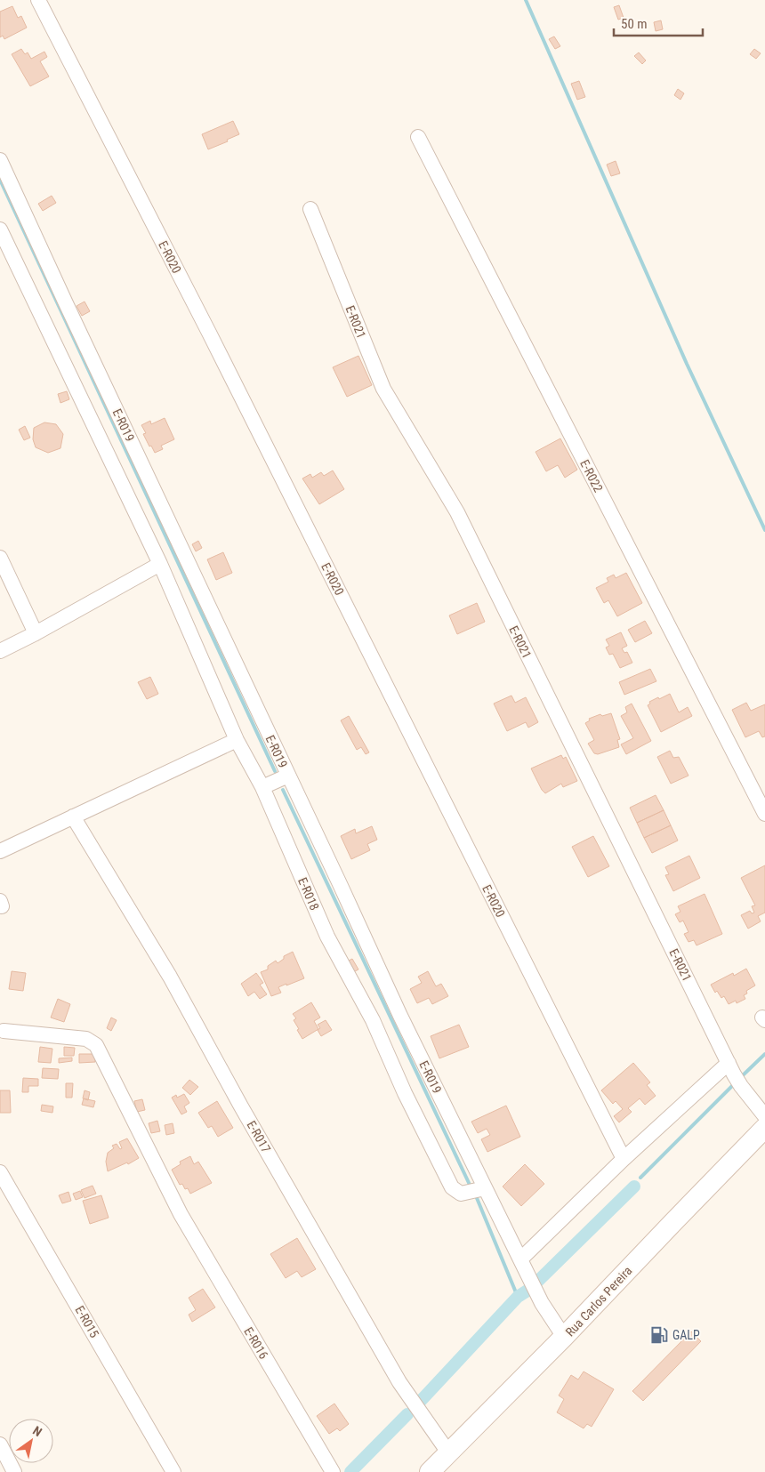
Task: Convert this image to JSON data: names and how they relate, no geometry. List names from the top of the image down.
{
  "streets": {
    "street": [
      "E-R020",
      "E-R021",
      "E-R019",
      "E-R022",
      "E-R018",
      "E-R017",
      "Rua Carlos Pereira",
      "E-R015",
      "E-R016"
    ]
  },
  "crossings": [
    ["E-R019", "E-R018"],
    ["E-R019", "Rua Carlos Pereira"],
    ["E-R017", "Rua Carlos Pereira"]
  ],
  "places": {
    "fuel station": ["GALP"]
  },
  "scale_bar": "50 m",
  "north": "top right"
}
